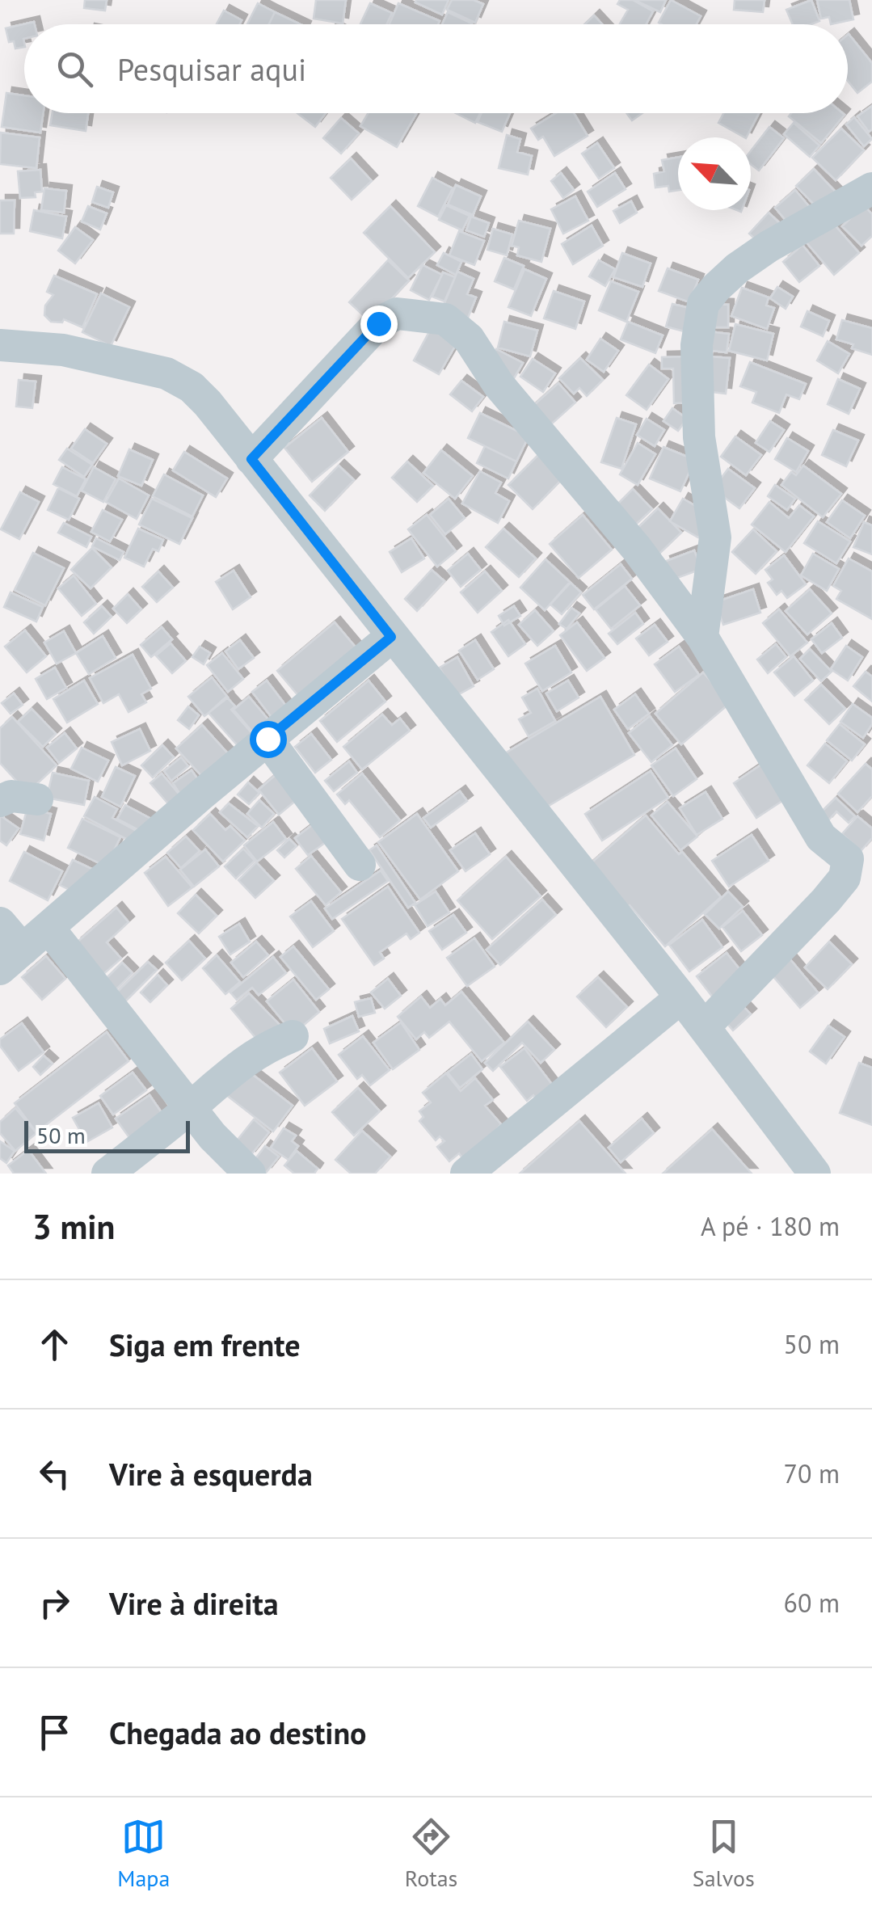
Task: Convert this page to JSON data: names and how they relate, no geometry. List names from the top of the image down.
{
  "scale_bar": "50 m",
  "north": "top left",
  "page": {
    "search": "Pesquisar aqui",
    "scale": "50 m",
    "heading": ["3 min", "A pé · 180 m"],
    "list": [
      ["Siga em frente", "50 m"],
      ["Vire à esquerda", "70 m"],
      ["Vire à direita", "60 m"],
      "Chegada ao destino"
    ],
    "nav": ["Mapa", "Rotas", "Salvos"]
  }
}
